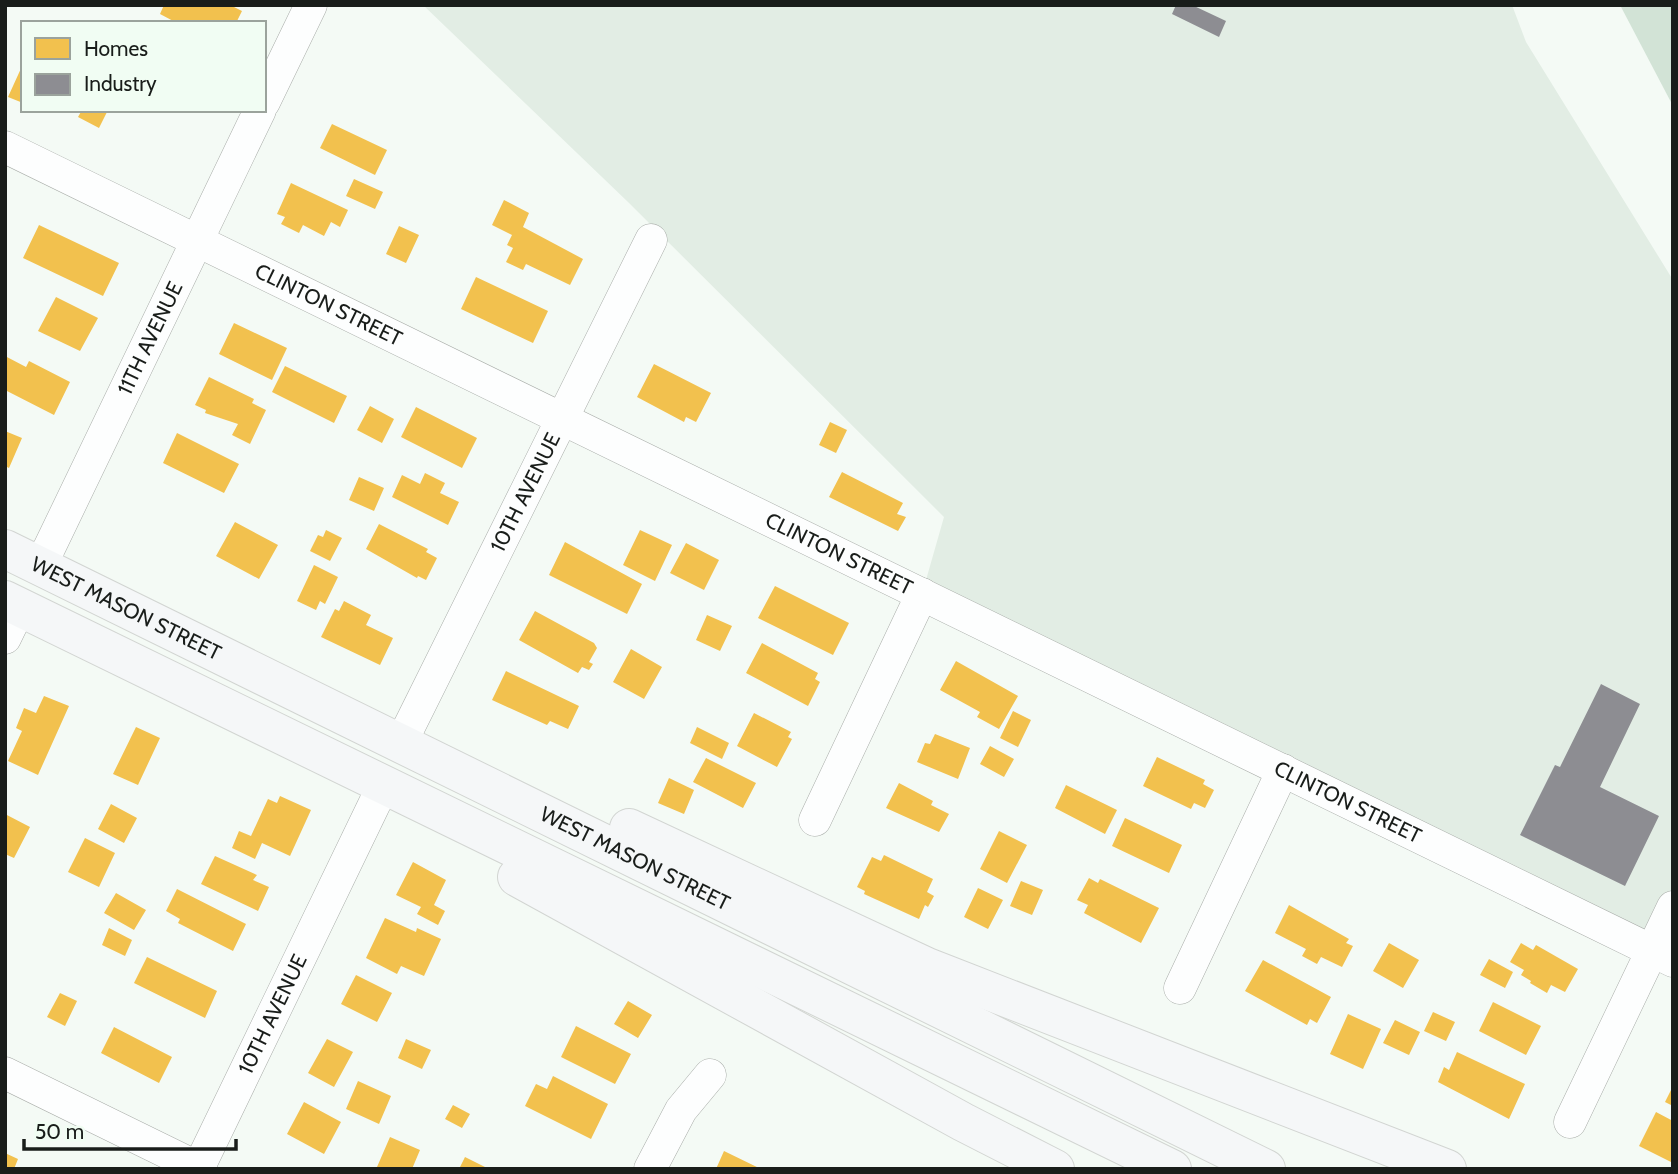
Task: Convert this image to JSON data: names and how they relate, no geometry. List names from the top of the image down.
{
  "streets": {
    "main road": ["WEST MASON STREET"],
    "street": ["CLINTON STREET", "11TH AVENUE", "10TH AVENUE"]
  },
  "crossings": [
    ["CLINTON STREET", "11TH AVENUE"],
    ["CLINTON STREET", "10TH AVENUE"],
    ["11TH AVENUE", "WEST MASON STREET"],
    ["10TH AVENUE", "WEST MASON STREET"]
  ],
  "legend": ["Homes", "Industry"],
  "scale_bar": "50 m"
}
